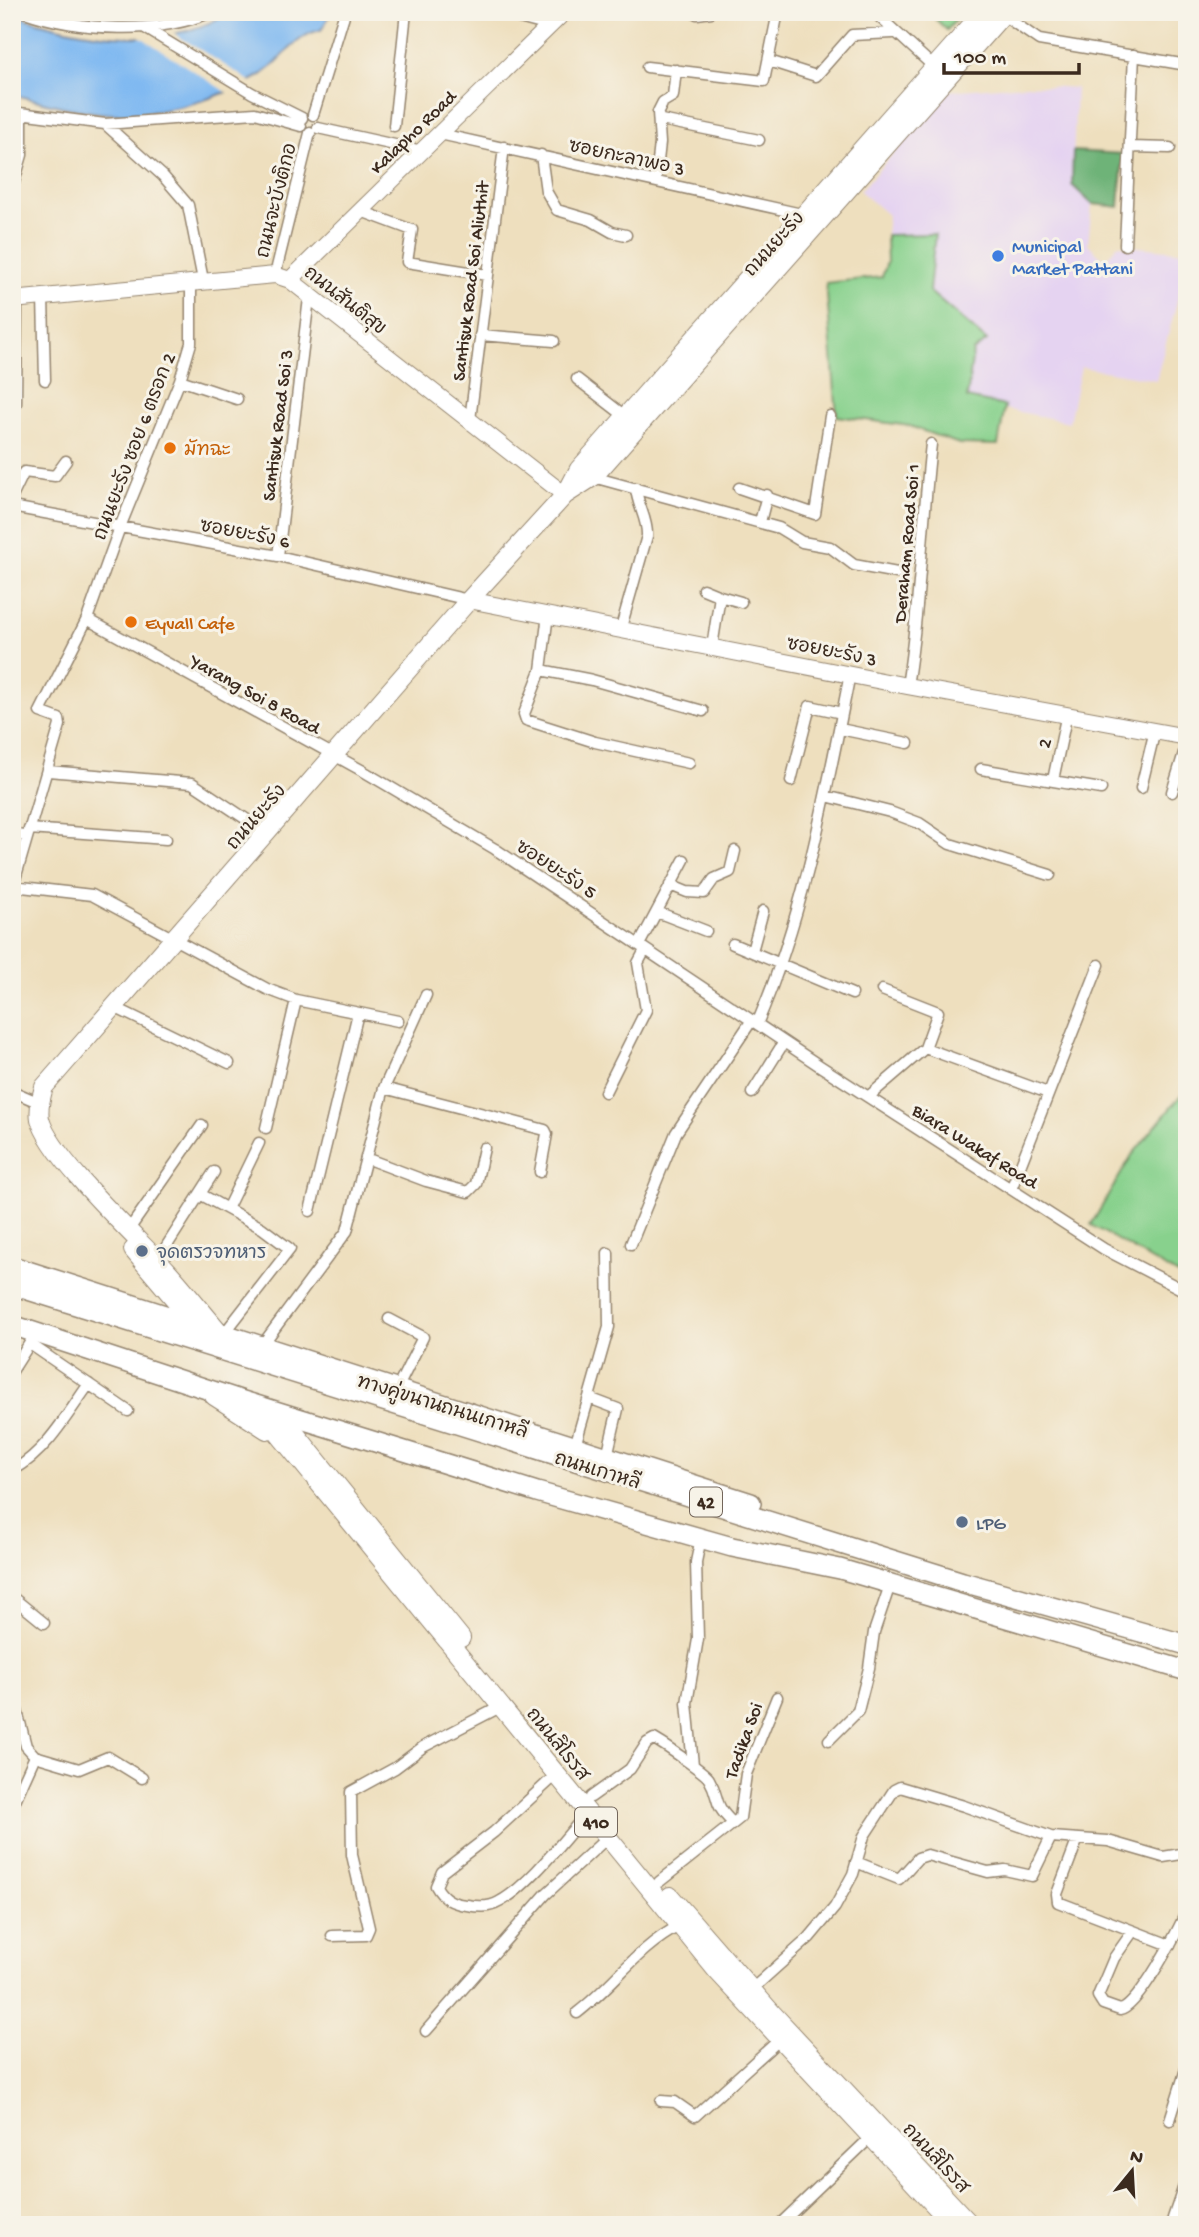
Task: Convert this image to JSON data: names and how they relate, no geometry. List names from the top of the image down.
{
  "streets": {
    "highway": ["ทางคู่ขนานถนนเกาหลี", "ถนนเกาหลี", "42"],
    "main road": ["ถนนยะรัง", "ถนนสิโรรส", "410"],
    "street": [
      "Kalapho Road",
      "ซอยกะลาพอ 3",
      "ถนนจะบังติกอ",
      "Santisuk Road Soi Aliuthit",
      "ถนนสันติสุข",
      "Santisuk Road Soi 3",
      "ถนนยะรัง ซอย 6 ตรอก 2",
      "ซอยยะรัง 6",
      "Deraham Road Soi 1",
      "ซอยยะรัง 3",
      "Yarang Soi 8 Road",
      "2",
      "ซอยยะรัง 5",
      "Biara Wakaf Road",
      "Tadika Soi"
    ]
  },
  "crossings": [
    ["Kalapho Road", "ซอยกะลาพอ 3"],
    ["Kalapho Road", "ถนนจะบังติกอ"],
    ["Kalapho Road", "ถนนสันติสุข"],
    ["ซอยกะลาพอ 3", "ถนนยะรัง"],
    ["ซอยกะลาพอ 3", "Santisuk Road Soi Aliuthit"],
    ["ถนนจะบังติกอ", "ถนนสันติสุข"],
    ["ถนนยะรัง", "ถนนสันติสุข"],
    ["ถนนยะรัง", "ซอยยะรัง 6"],
    ["ถนนยะรัง", "ซอยยะรัง 3"],
    ["ถนนยะรัง", "Yarang Soi 8 Road"],
    ["ถนนยะรัง", "ซอยยะรัง 5"],
    ["Santisuk Road Soi Aliuthit", "ถนนสันติสุข"],
    ["ถนนสันติสุข", "Santisuk Road Soi 3"],
    ["ถนนสันติสุข", "ถนนยะรัง ซอย 6 ตรอก 2"],
    ["Santisuk Road Soi 3", "ซอยยะรัง 6"],
    ["ถนนยะรัง ซอย 6 ตรอก 2", "ซอยยะรัง 6"],
    ["ถนนยะรัง ซอย 6 ตรอก 2", "Yarang Soi 8 Road"],
    ["ซอยยะรัง 6", "ซอยยะรัง 3"],
    ["Deraham Road Soi 1", "ซอยยะรัง 3"],
    ["ซอยยะรัง 3", "2"],
    ["Yarang Soi 8 Road", "ซอยยะรัง 5"],
    ["ซอยยะรัง 5", "Biara Wakaf Road"],
    ["ทางคู่ขนานถนนเกาหลี", "ถนนเกาหลี"]
  ],
  "places": [
    "Municipal Market Pattani",
    "มัทฉะ",
    "Eyvall Cafe",
    "จุดตรวจทหาร",
    "LPG"
  ],
  "scale_bar": "100 m",
  "north": "top"
}
